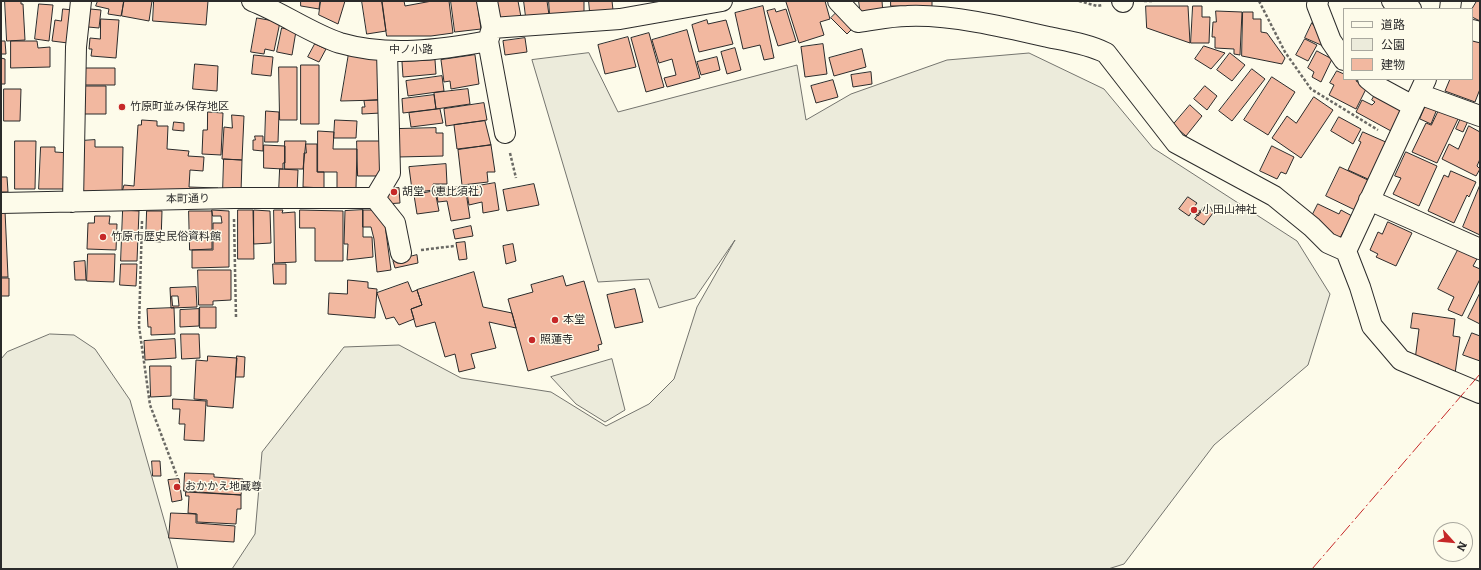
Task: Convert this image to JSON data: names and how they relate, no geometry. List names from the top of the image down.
{
  "streets": {
    "street": ["中ノ小路", "本町通り"]
  },
  "places": [
    "竹原町並み保存地区",
    "胡堂（恵比須社）",
    "小田山神社",
    "竹原市歴史民俗資料館",
    "本堂",
    "照蓮寺",
    "おかかえ地蔵尊"
  ],
  "legend": ["道路", "公園", "建物"],
  "north": "bottom right"
}
